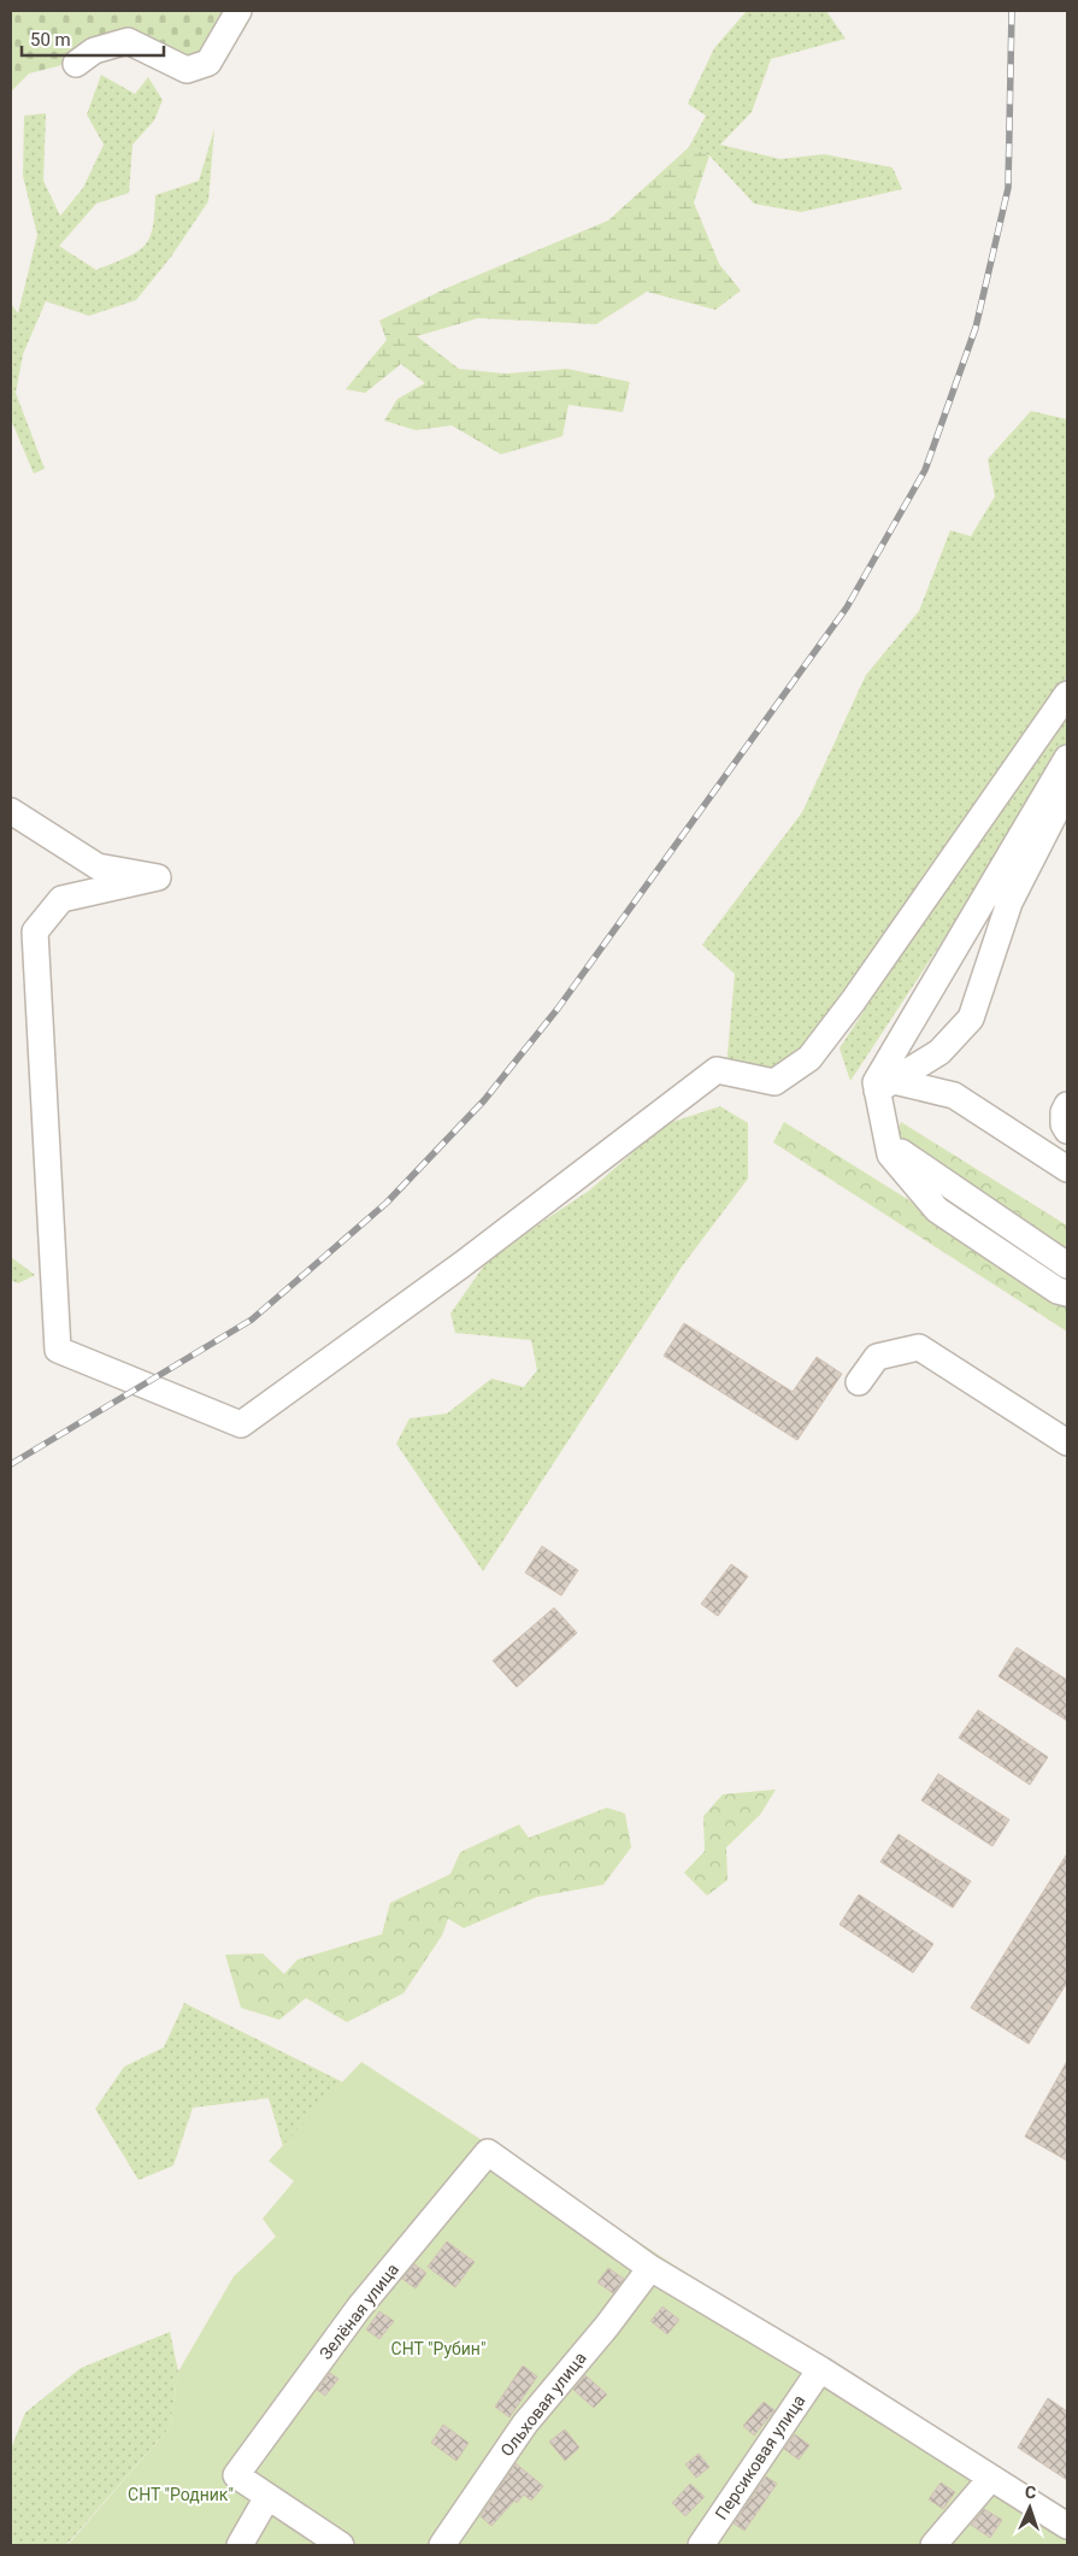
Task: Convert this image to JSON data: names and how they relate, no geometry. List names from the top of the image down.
{
  "streets": {
    "street": ["Зелёная улица", "Ольховая улица", "Персиковая улица"]
  },
  "crossings": [
    ["Зелёная улица", "Ольховая улица"]
  ],
  "parks": ["СНТ \"Рубин\"", "СНТ \"Родник\""],
  "scale_bar": "50 m",
  "north": "top"
}
